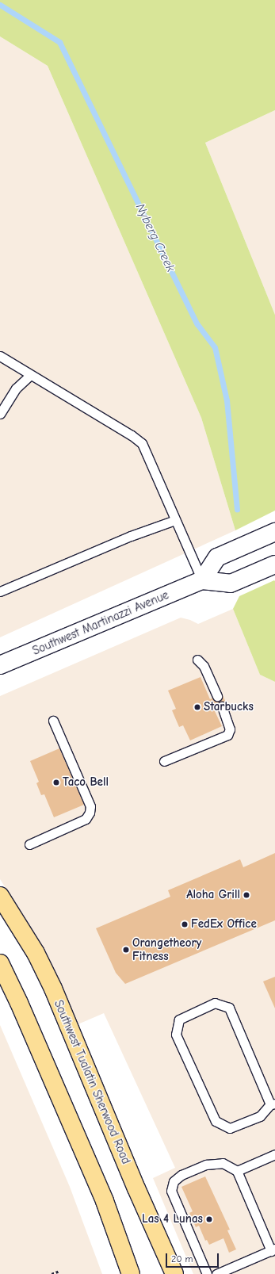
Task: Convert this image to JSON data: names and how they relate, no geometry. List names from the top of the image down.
{
  "streets": {
    "highway": ["Southwest Tualatin Sherwood Road"],
    "street": ["Southwest Martinazzi Avenue"]
  },
  "water": ["Nyberg Creek"],
  "places": [
    "Starbucks",
    "Taco Bell",
    "Aloha Grill",
    "FedEx Office",
    "Orangetheory Fitness",
    "Las 4 Lunas"
  ],
  "scale_bar": "20 m"
}
